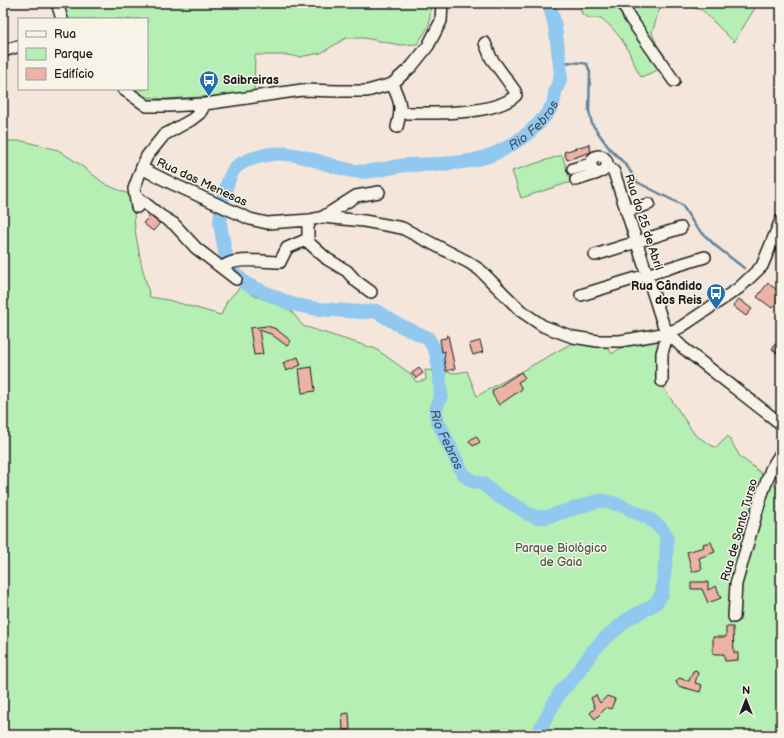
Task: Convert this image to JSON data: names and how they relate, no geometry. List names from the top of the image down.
{
  "streets": {
    "street": ["Rua das Menesas", "Rua do 25 de Abril", "Rua de Santo Turso"]
  },
  "water": ["Rio Febros"],
  "parks": ["Parque Biológico de Gaia"],
  "places": {
    "bus stop": ["Saibreiras", "Rua Cândido dos Reis"]
  },
  "legend": ["Rua", "Parque", "Edifício"],
  "north": "top"
}
